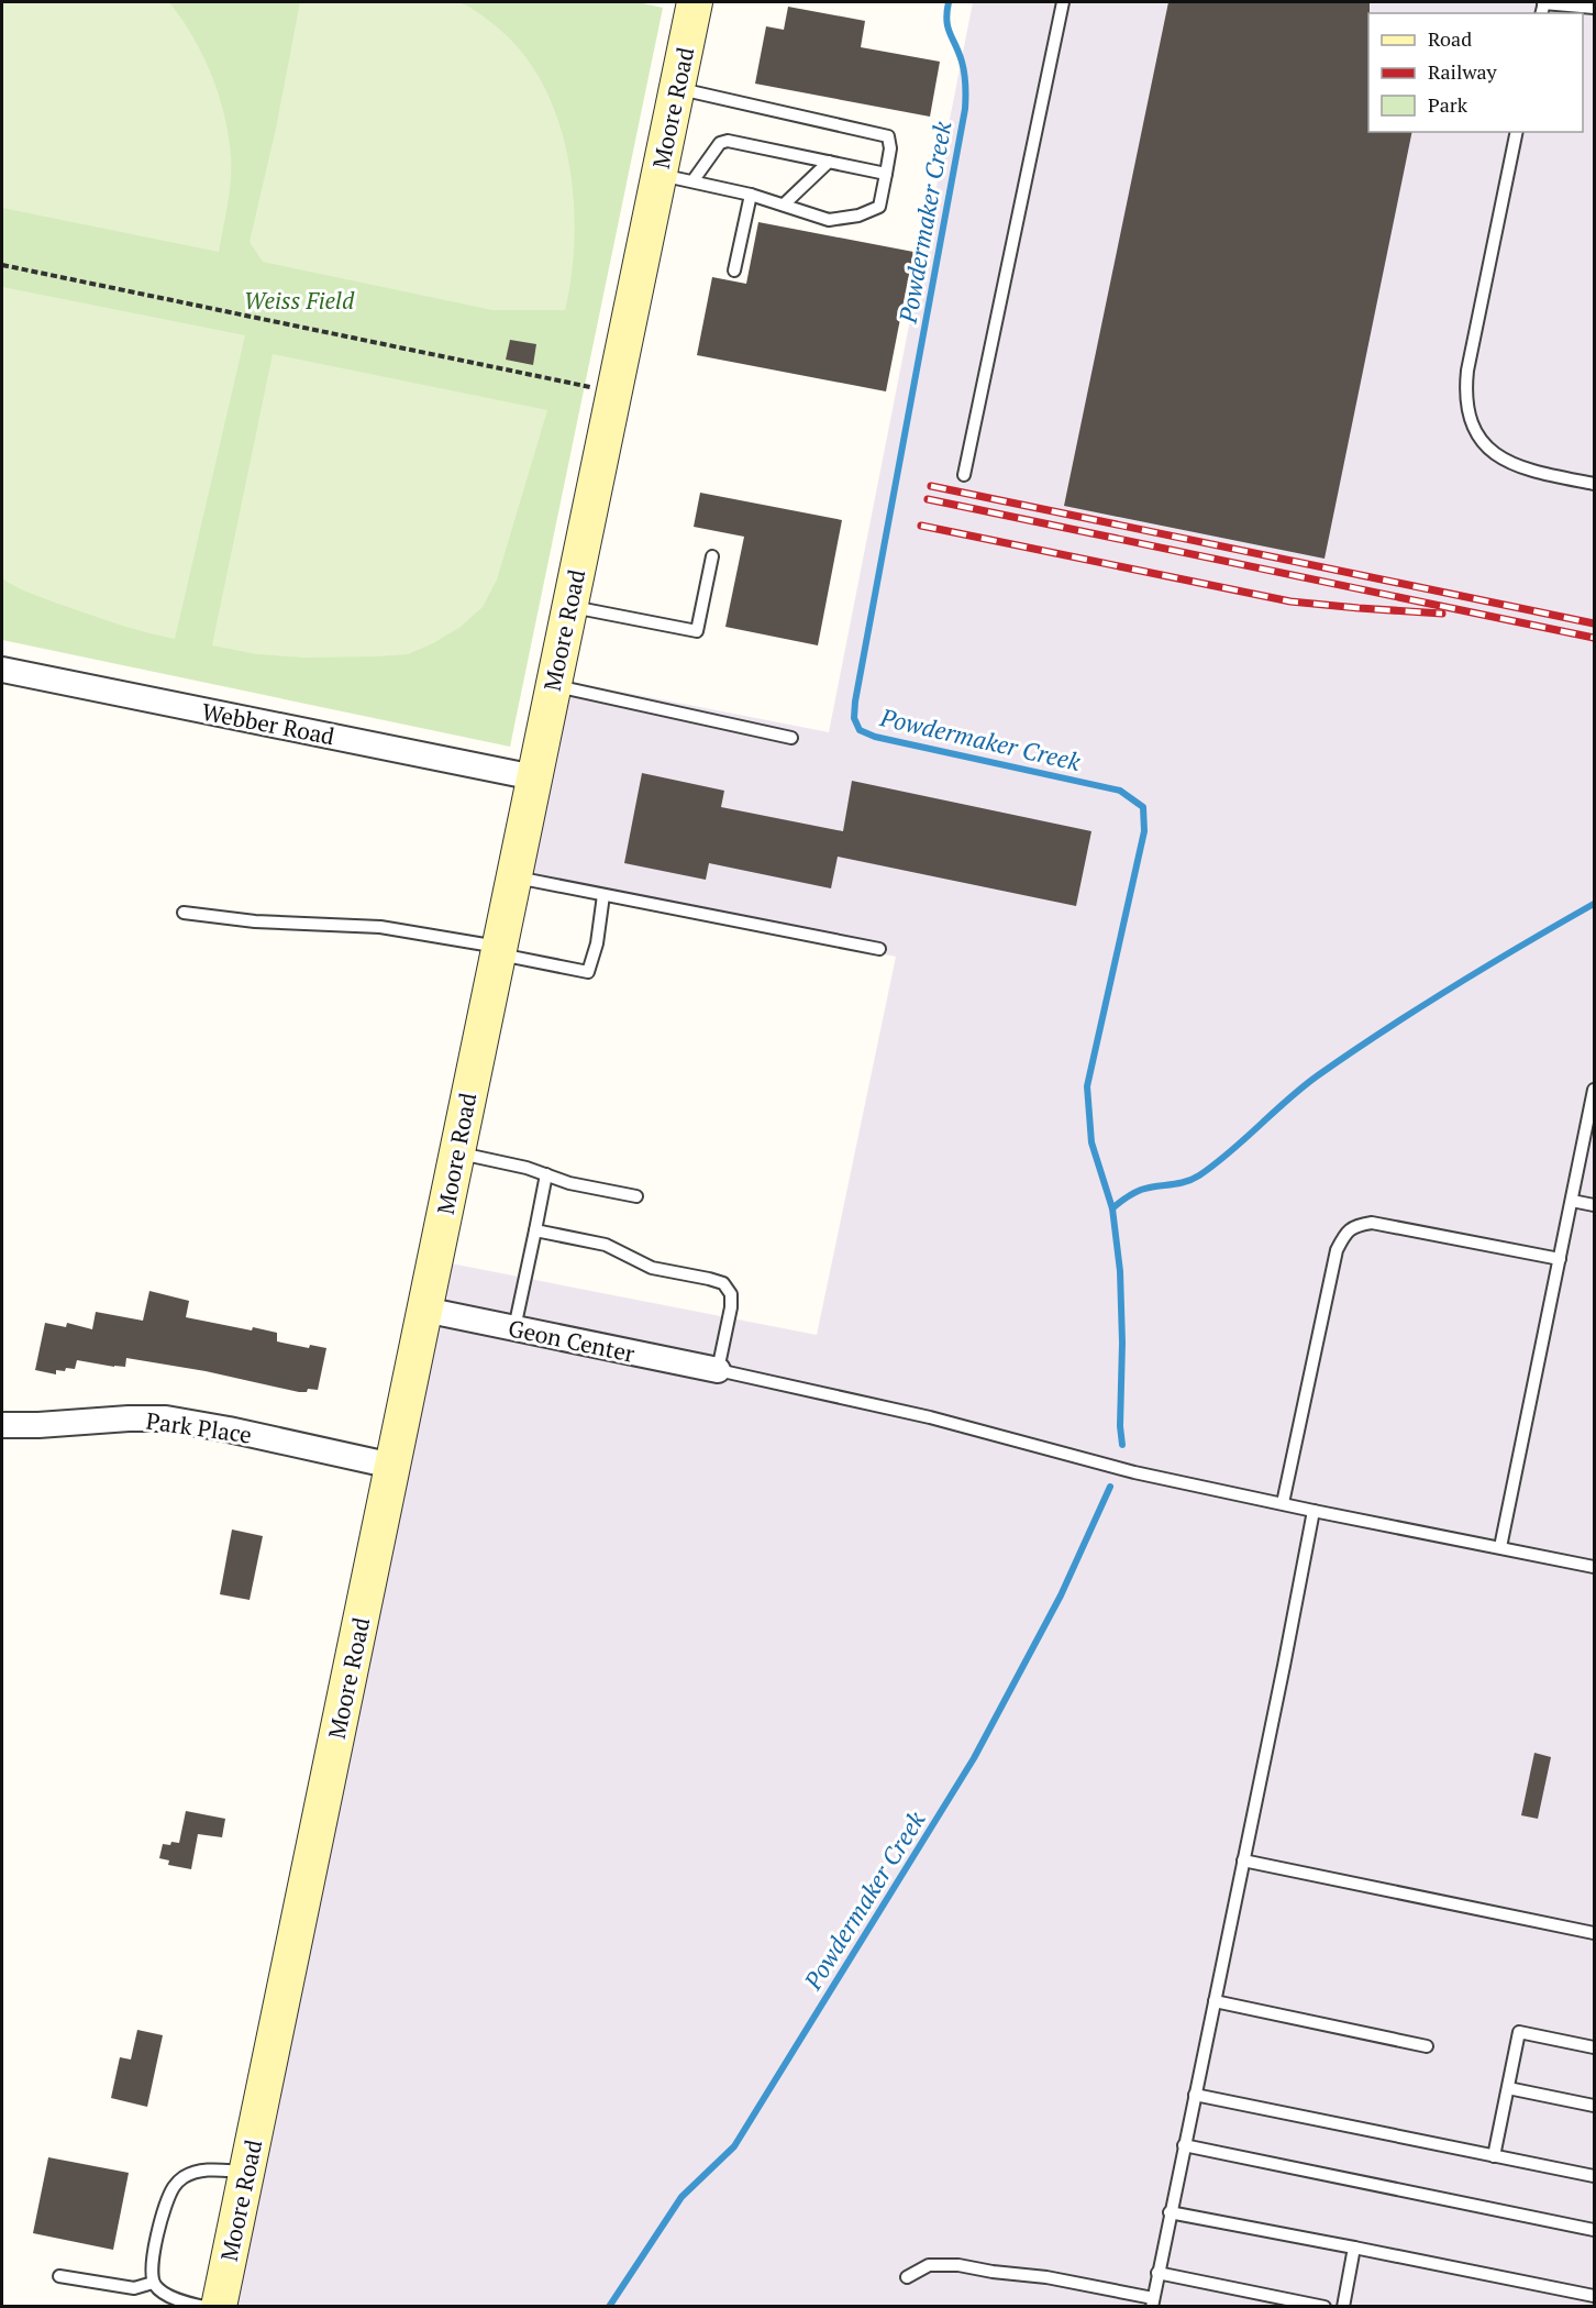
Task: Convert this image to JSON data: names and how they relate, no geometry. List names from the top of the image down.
{
  "streets": {
    "street": [
      "Moore Road",
      "Webber Road",
      "Geon Center",
      "Park Place"
    ]
  },
  "crossings": [
    ["Moore Road", "Webber Road"],
    ["Moore Road", "Geon Center"],
    ["Moore Road", "Park Place"]
  ],
  "water": ["Powdermaker Creek"],
  "parks": ["Weiss Field"],
  "legend": ["Road", "Railway", "Park"]
}
